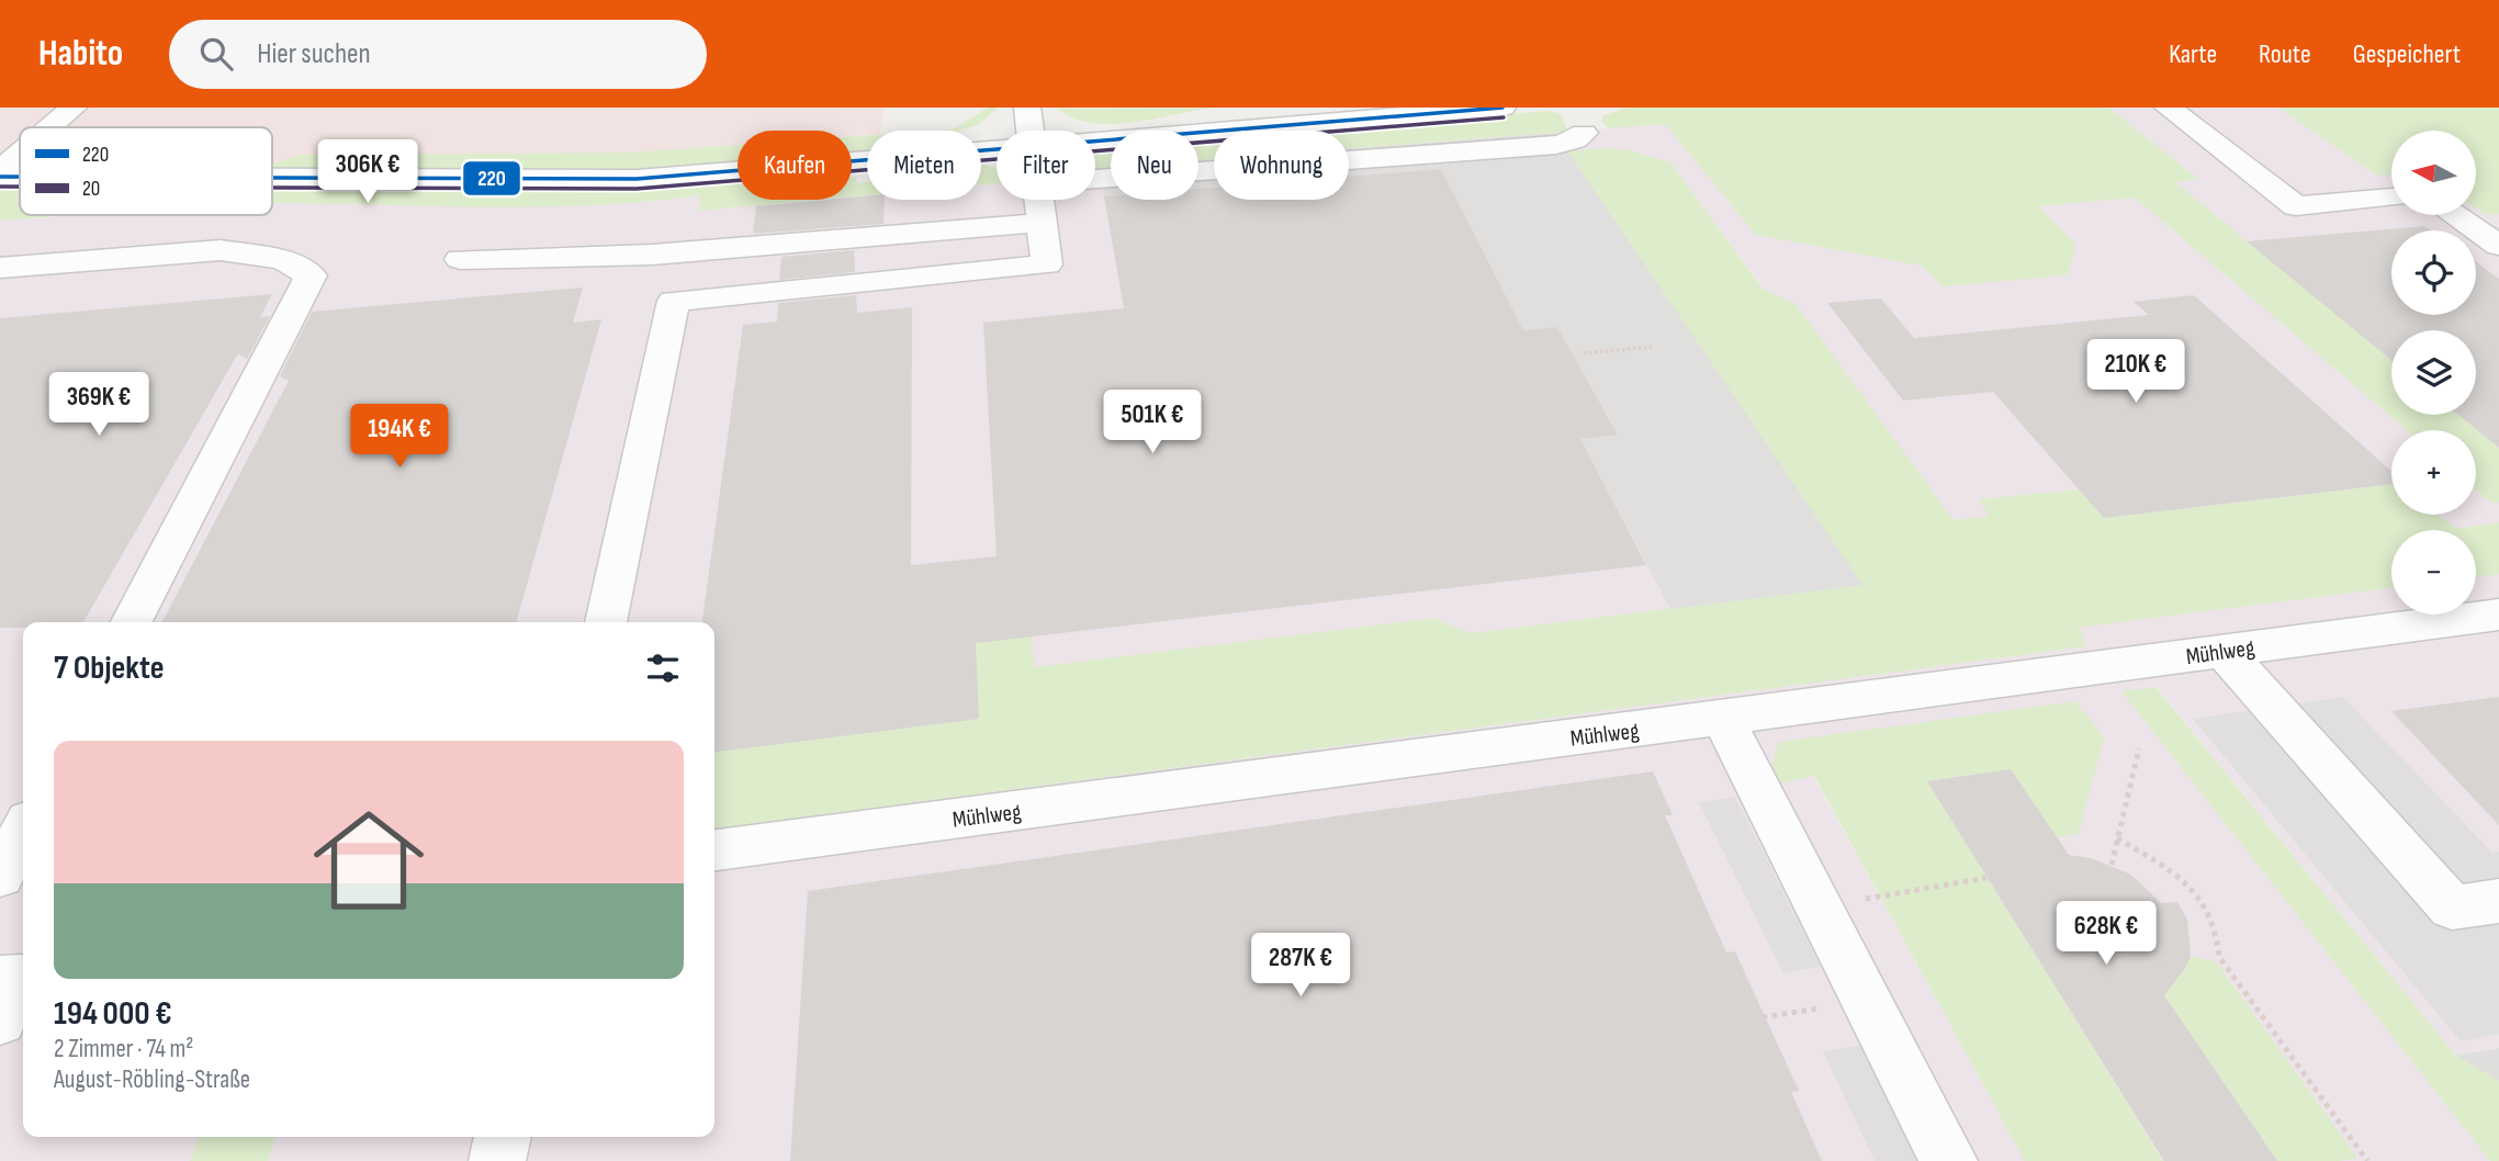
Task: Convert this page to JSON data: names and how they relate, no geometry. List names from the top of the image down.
{
  "streets": {
    "street": ["Mühlweg"]
  },
  "lines": ["transit line 220", "transit line 20"],
  "legend": ["220", "20"],
  "north": "left",
  "page": {
    "header": "Habito",
    "search": "Hier suchen",
    "nav": ["Karte", "Route", "Gespeichert"],
    "map_buttons": ["+", "−"],
    "chip": [
      "Kaufen",
      "Mieten",
      "Filter",
      "Neu",
      "Wohnung"
    ],
    "price": [
      "306K €",
      "210K €",
      "369K €",
      "501K €",
      "194K €",
      "628K €",
      "287K €"
    ],
    "heading": "7 Objekte",
    "list": [
      {
        "name": "194 000 €",
        "note": "2 Zimmer · 74 m² · August-Röbling-Straße"
      }
    ]
  }
}
